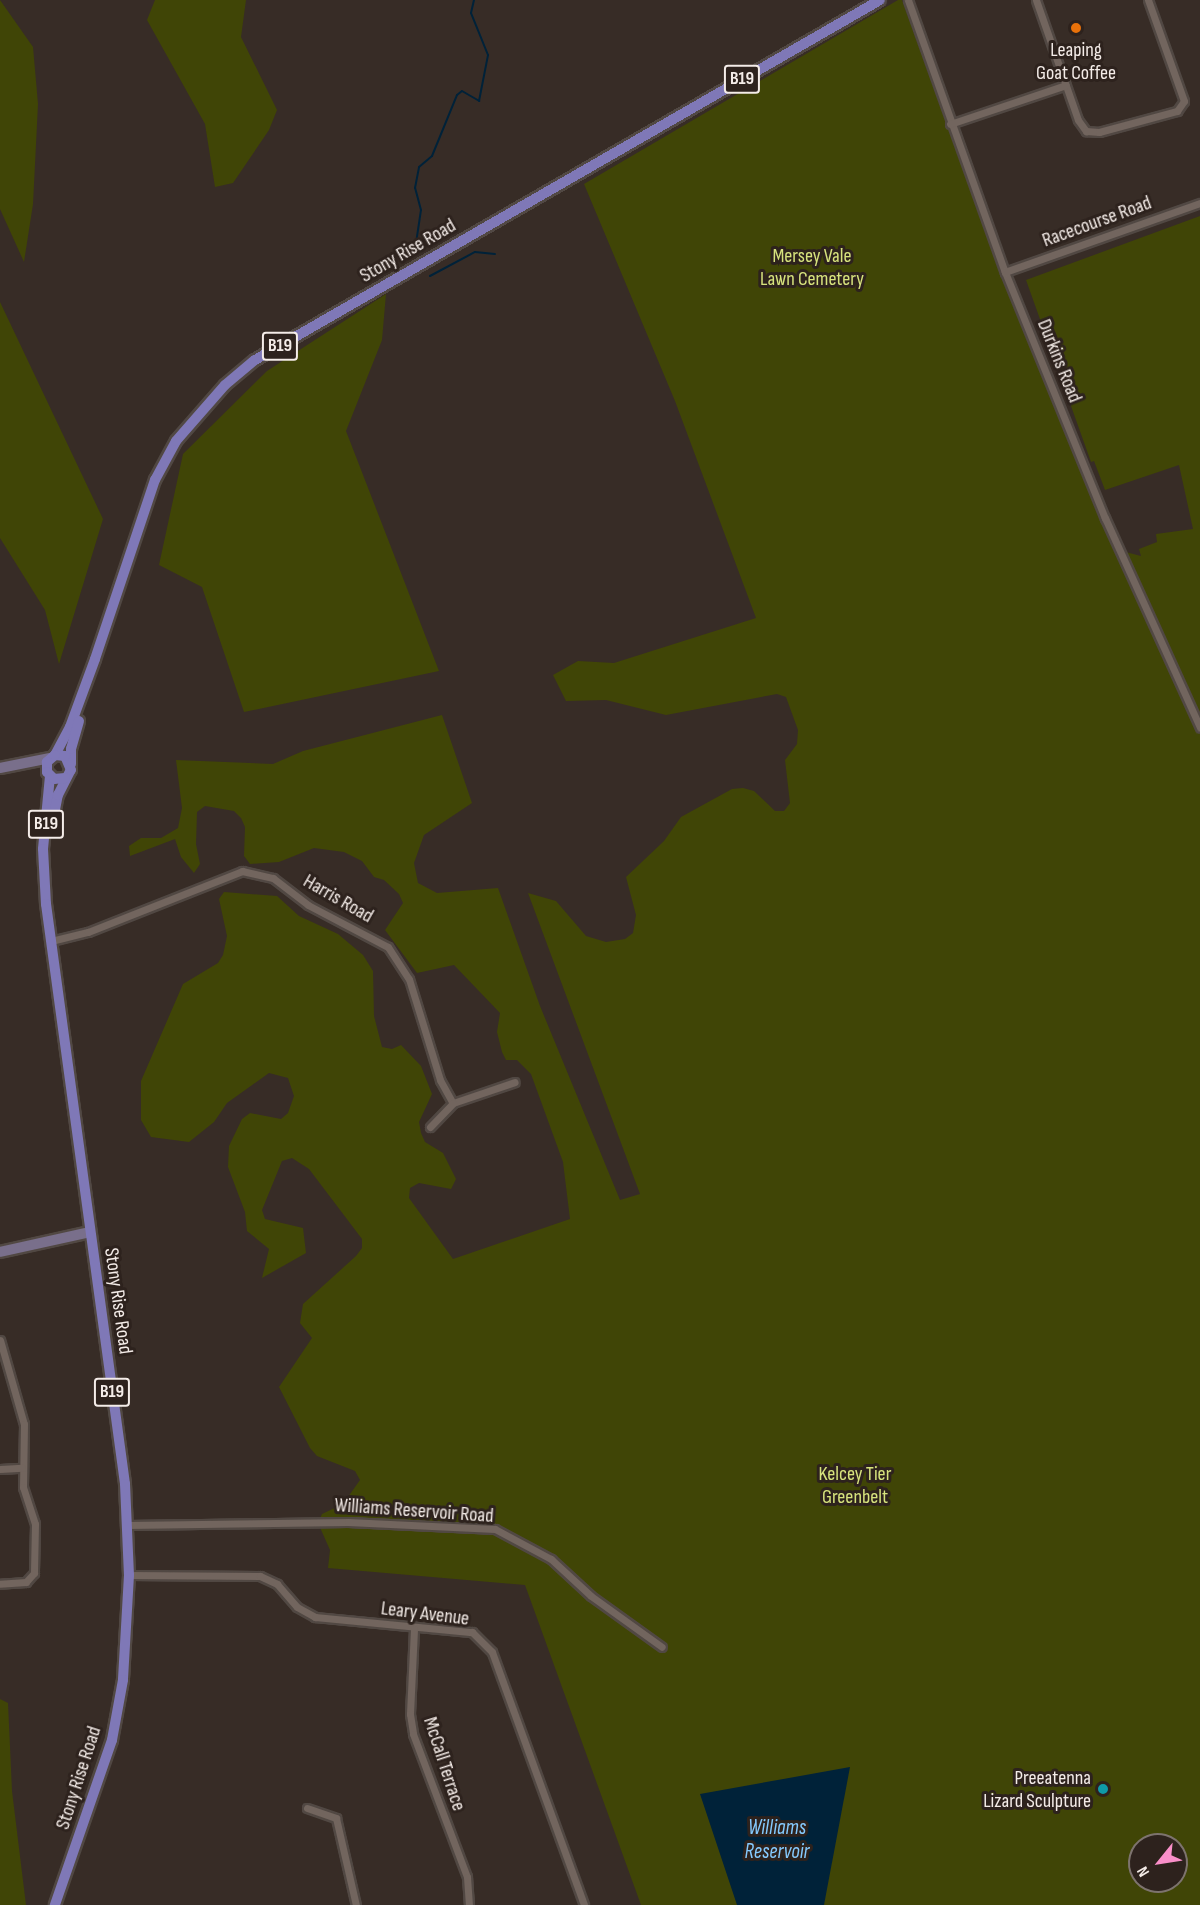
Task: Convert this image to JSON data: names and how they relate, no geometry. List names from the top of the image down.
{
  "streets": {
    "main road": ["B19", "Stony Rise Road"],
    "street": [
      "Racecourse Road",
      "Durkins Road",
      "Harris Road",
      "Williams Reservoir Road",
      "Leary Avenue",
      "McCall Terrace"
    ]
  },
  "crossings": [
    ["B19", "Stony Rise Road"],
    ["Racecourse Road", "Durkins Road"],
    ["Stony Rise Road", "Harris Road"],
    ["Stony Rise Road", "Williams Reservoir Road"],
    ["Stony Rise Road", "Leary Avenue"],
    ["Leary Avenue", "McCall Terrace"]
  ],
  "water": ["Williams Reservoir"],
  "parks": ["Mersey Vale Lawn Cemetery", "Kelcey Tier Greenbelt"],
  "places": ["Leaping Goat Coffee", "Preeatenna Lizard Sculpture"],
  "north": "bottom left"
}
